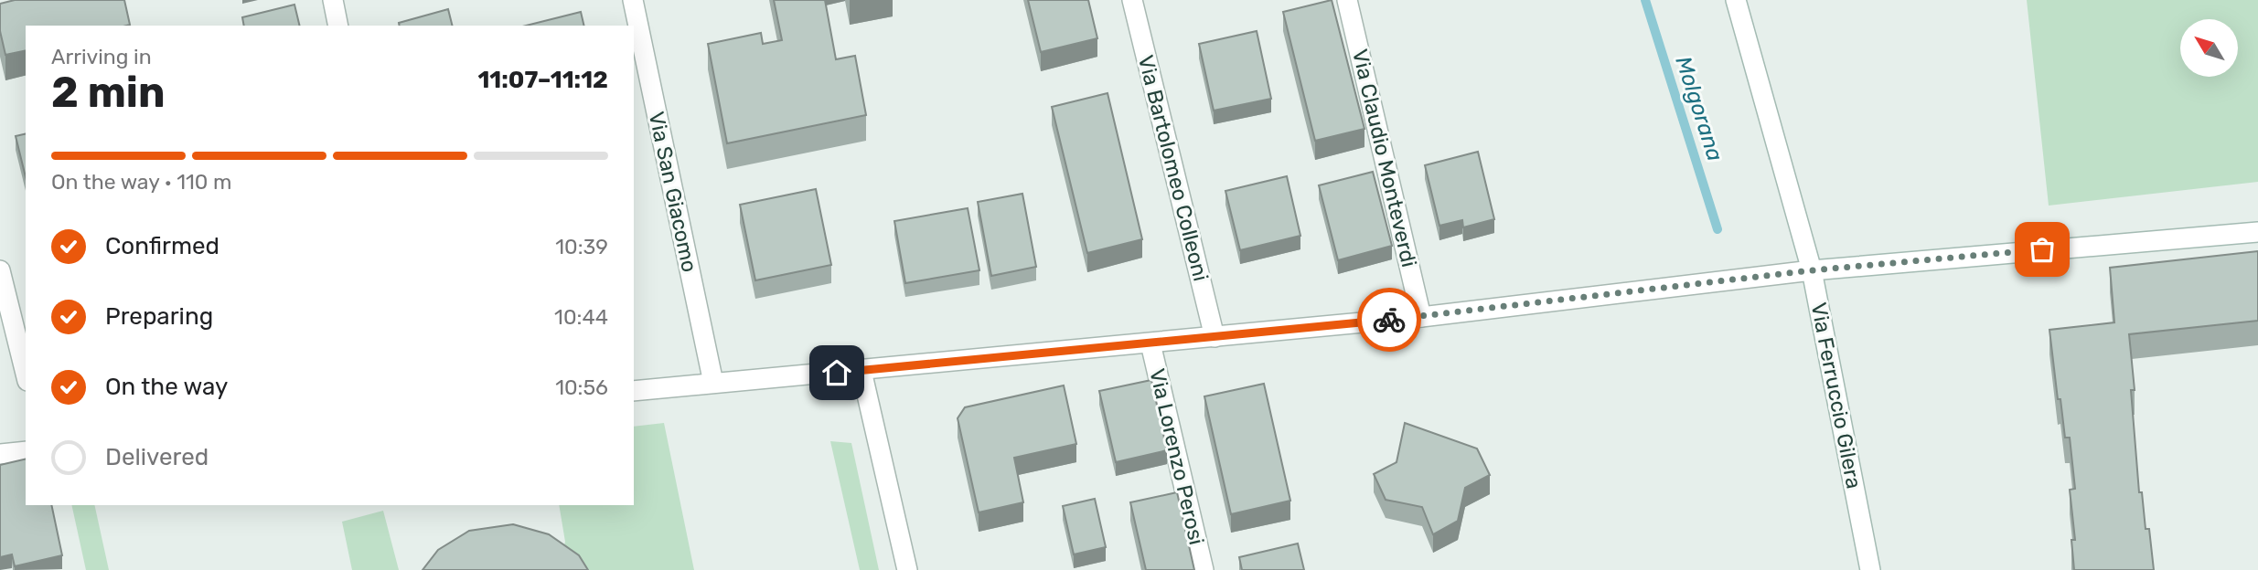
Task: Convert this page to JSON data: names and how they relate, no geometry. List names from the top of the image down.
{
  "streets": {
    "street": [
      "Via Claudio Monteverdi",
      "Via Bartolomeo Colleoni",
      "Via San Giacomo",
      "Via Ferruccio Gilera",
      "Via Lorenzo Perosi"
    ]
  },
  "water": ["Molgorana"],
  "north": "top left",
  "page": {
    "heading": ["2 min", "Arriving in", "11:07–11:12"],
    "bar": "On the way · 110 m",
    "list": [
      ["Confirmed", "10:39"],
      ["Preparing", "10:44"],
      ["On the way", "10:56"],
      "Delivered"
    ]
  }
}
